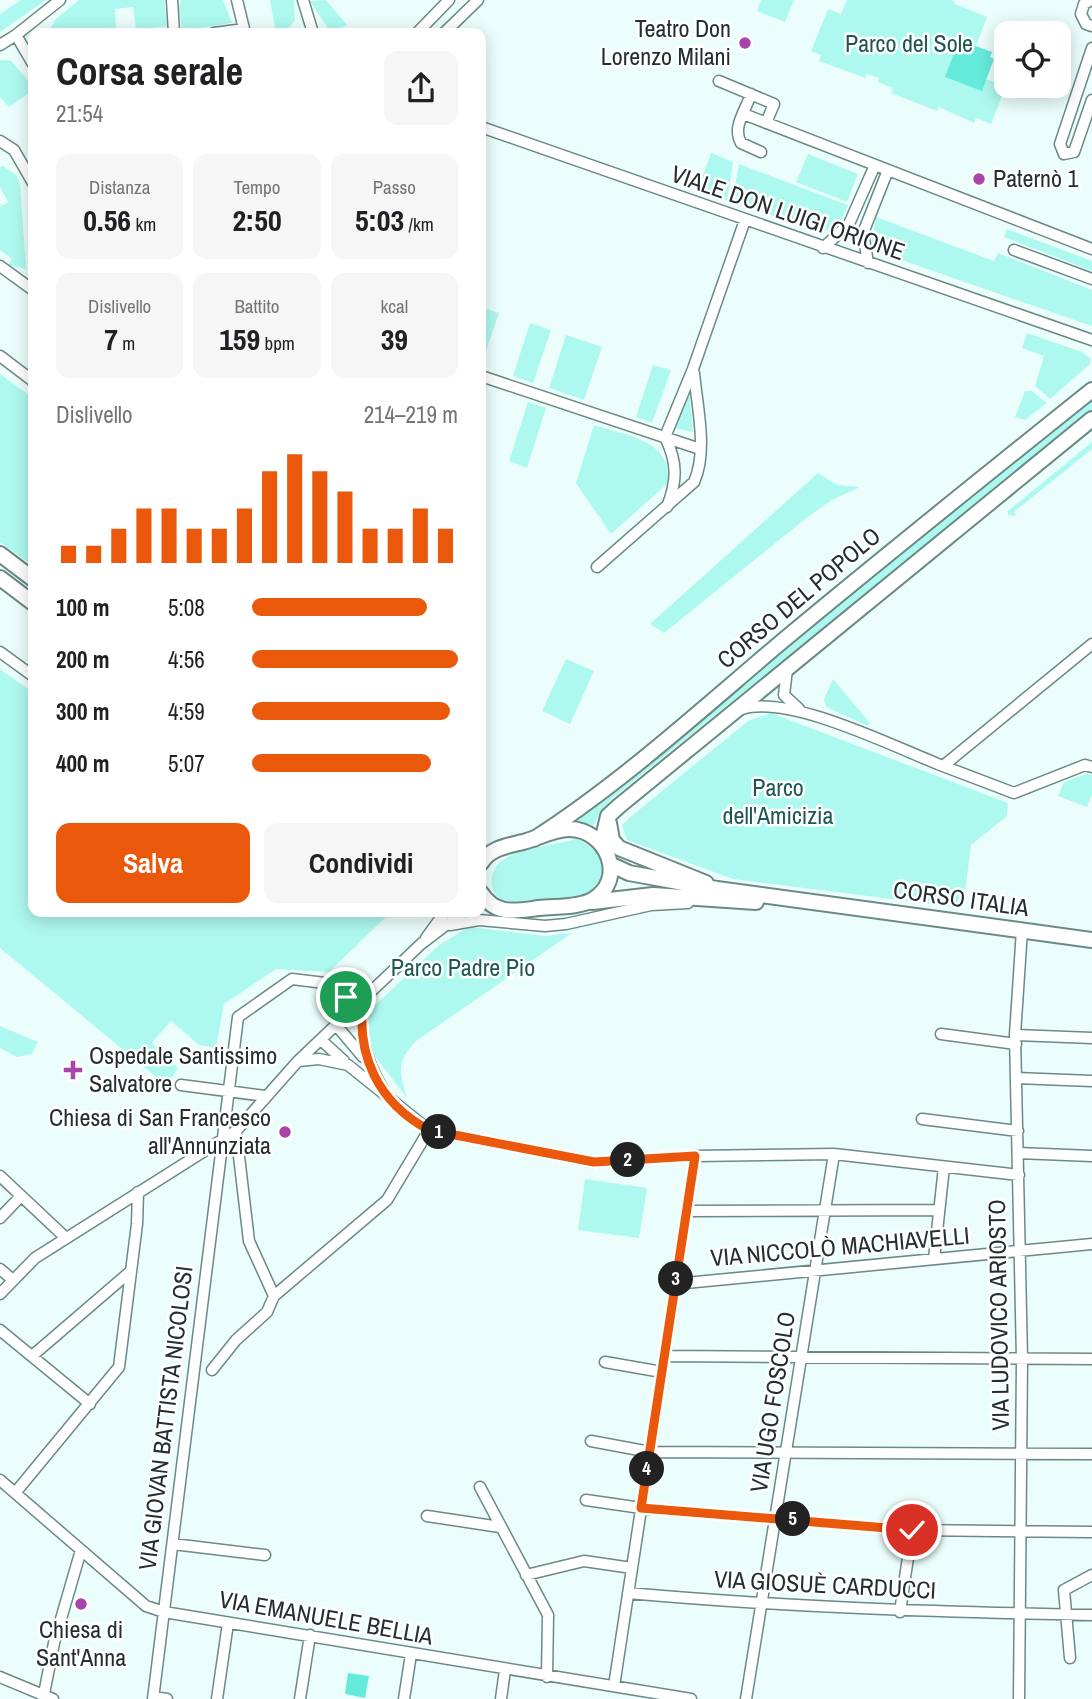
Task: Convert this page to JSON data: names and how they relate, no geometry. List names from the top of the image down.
{
  "streets": {
    "street": [
      "VIALE DON LUIGI ORIONE",
      "CORSO DEL POPOLO",
      "CORSO ITALIA",
      "VIA NICCOLÒ MACHIAVELLI",
      "VIA LUDOVICO ARIOSTO",
      "VIA UGO FOSCOLO",
      "VIA GIOVAN BATTISTA NICOLOSI",
      "VIA GIOSUÈ CARDUCCI",
      "VIA EMANUELE BELLIA"
    ]
  },
  "crossings": [
    ["CORSO ITALIA", "VIA LUDOVICO ARIOSTO"],
    ["VIA NICCOLÒ MACHIAVELLI", "VIA LUDOVICO ARIOSTO"],
    ["VIA NICCOLÒ MACHIAVELLI", "VIA UGO FOSCOLO"],
    ["VIA LUDOVICO ARIOSTO", "VIA GIOSUÈ CARDUCCI"],
    ["VIA UGO FOSCOLO", "VIA GIOSUÈ CARDUCCI"],
    ["VIA GIOVAN BATTISTA NICOLOSI", "VIA EMANUELE BELLIA"]
  ],
  "parks": ["Parco del Sole", "Parco dell'Amicizia", "Parco Padre Pio"],
  "places": {
    "other": [
      "Teatro Don Lorenzo Milani",
      "Paternò 1",
      "Chiesa di San Francesco all'Annunziata",
      "Chiesa di Sant'Anna"
    ],
    "health": ["Ospedale Santissimo Salvatore"]
  },
  "page": {
    "heading": ["Corsa serale", "21:54"],
    "stats": [
      ["Distanza", "0.56 km"],
      ["Tempo", "2:50"],
      ["Passo", "5:03 /km"],
      ["Dislivello", "7 m"],
      ["Battito", "159 bpm"],
      ["kcal", "39"]
    ],
    "chart": ["Dislivello", "214–219 m"],
    "list": [
      {
        "name": "100 m",
        "note": "5:08"
      },
      {
        "name": "200 m",
        "note": "4:56"
      },
      {
        "name": "300 m",
        "note": "4:59"
      },
      {
        "name": "400 m",
        "note": "5:07"
      }
    ],
    "buttons": ["Salva", "Condividi"],
    "pins": [
      "1",
      "2",
      "3",
      "4",
      "5"
    ]
  }
}
